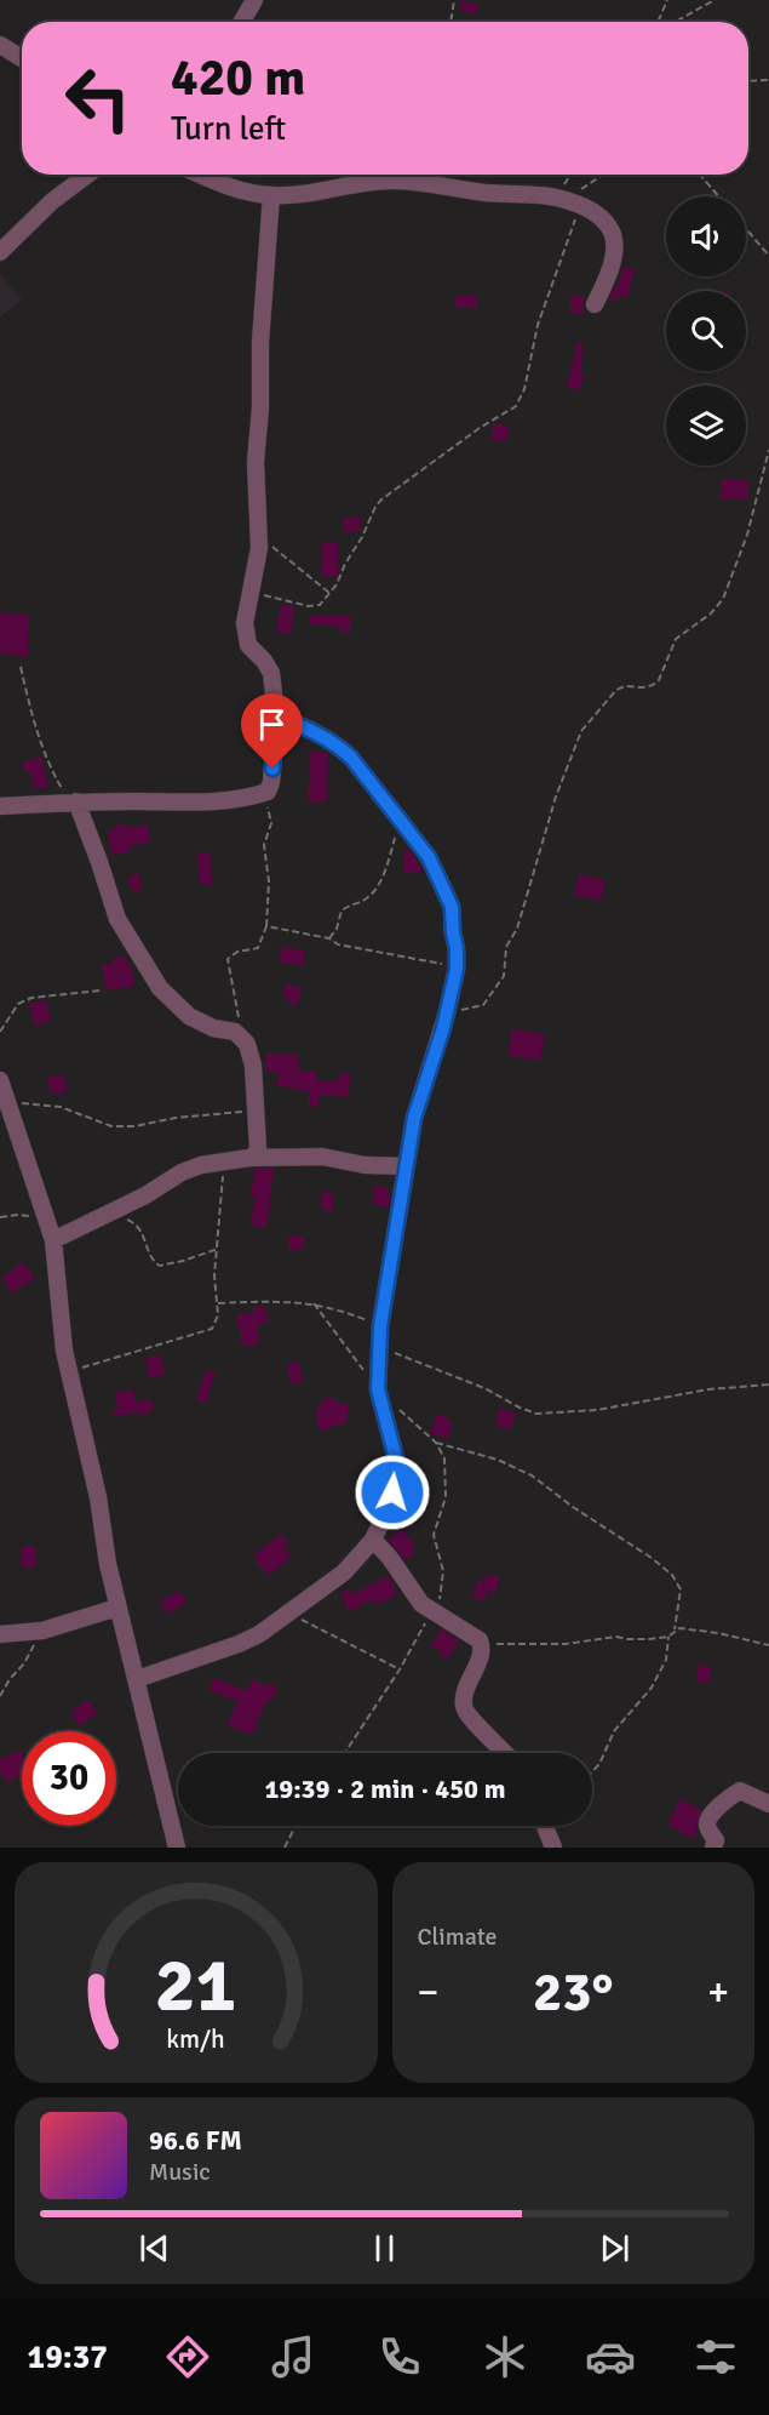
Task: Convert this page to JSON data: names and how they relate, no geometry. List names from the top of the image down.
{
  "page": {
    "turn": ["420 m", "Turn left"],
    "limit": "30",
    "trip": "19:39 · 2 min · 450 m",
    "tile": "Climate",
    "heat": ["−", "23°", "+"],
    "song": ["96.6 FM", "Music"],
    "tabs": "19:37",
    "gauge": ["21", "km/h"]
  }
}
